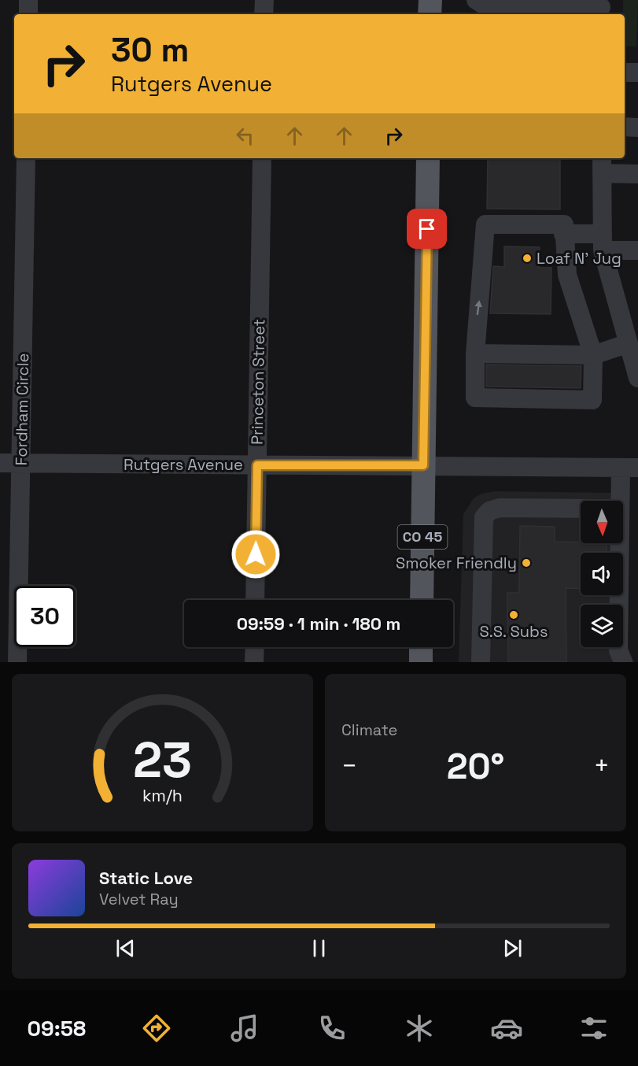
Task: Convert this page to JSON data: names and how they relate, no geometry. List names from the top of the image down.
{
  "streets": {
    "main road": ["CO 45"],
    "street": ["Princeton Street", "Fordham Circle", "Rutgers Avenue"]
  },
  "crossings": [
    ["Princeton Street", "Rutgers Avenue"],
    ["Fordham Circle", "Rutgers Avenue"],
    ["Rutgers Avenue", "CO 45"]
  ],
  "places": ["Loaf N' Jug", "Smoker Friendly", "S.S. Subs"],
  "north": "bottom",
  "page": {
    "turn": ["30 m", "Rutgers Avenue"],
    "limit": "30",
    "trip": "09:59 · 1 min · 180 m",
    "tile": "Climate",
    "heat": ["−", "20°", "+"],
    "song": ["Static Love", "Velvet Ray"],
    "tabs": "09:58",
    "gauge": ["23", "km/h"]
  }
}
